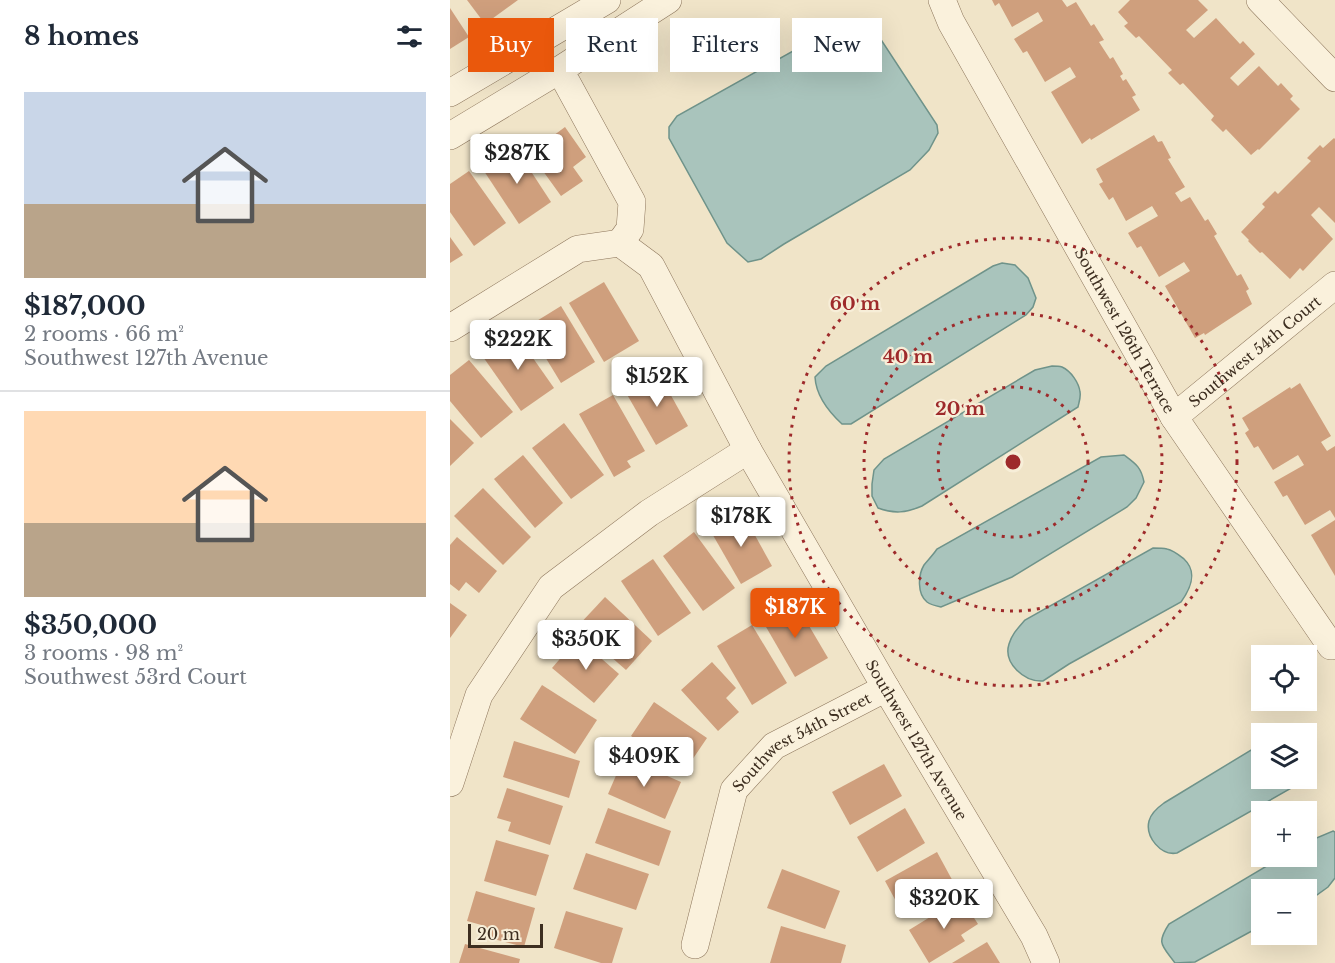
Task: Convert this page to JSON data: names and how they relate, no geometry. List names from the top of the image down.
{
  "streets": {
    "street": [
      "Southwest 126th Terrace",
      "Southwest 54th Court",
      "Southwest 127th Avenue",
      "Southwest 54th Street"
    ]
  },
  "crossings": [
    ["Southwest 126th Terrace", "Southwest 54th Court"],
    ["Southwest 127th Avenue", "Southwest 54th Street"]
  ],
  "scale_bar": "20 m",
  "page": {
    "heading": "8 homes",
    "chip": [
      "Buy",
      "Rent",
      "Filters",
      "New"
    ],
    "list": [
      {
        "name": "$187,000",
        "note": "2 rooms · 66 m² · Southwest 127th Avenue"
      },
      {
        "name": "$350,000",
        "note": "3 rooms · 98 m² · Southwest 53rd Court"
      }
    ],
    "price": [
      "$287K",
      "$222K",
      "$152K",
      "$178K",
      "$187K",
      "$350K",
      "$409K",
      "$320K"
    ],
    "map_buttons": ["+", "−"],
    "scale": "20 m"
  },
  "rings": ["60 m", "40 m", "20 m"]
}
